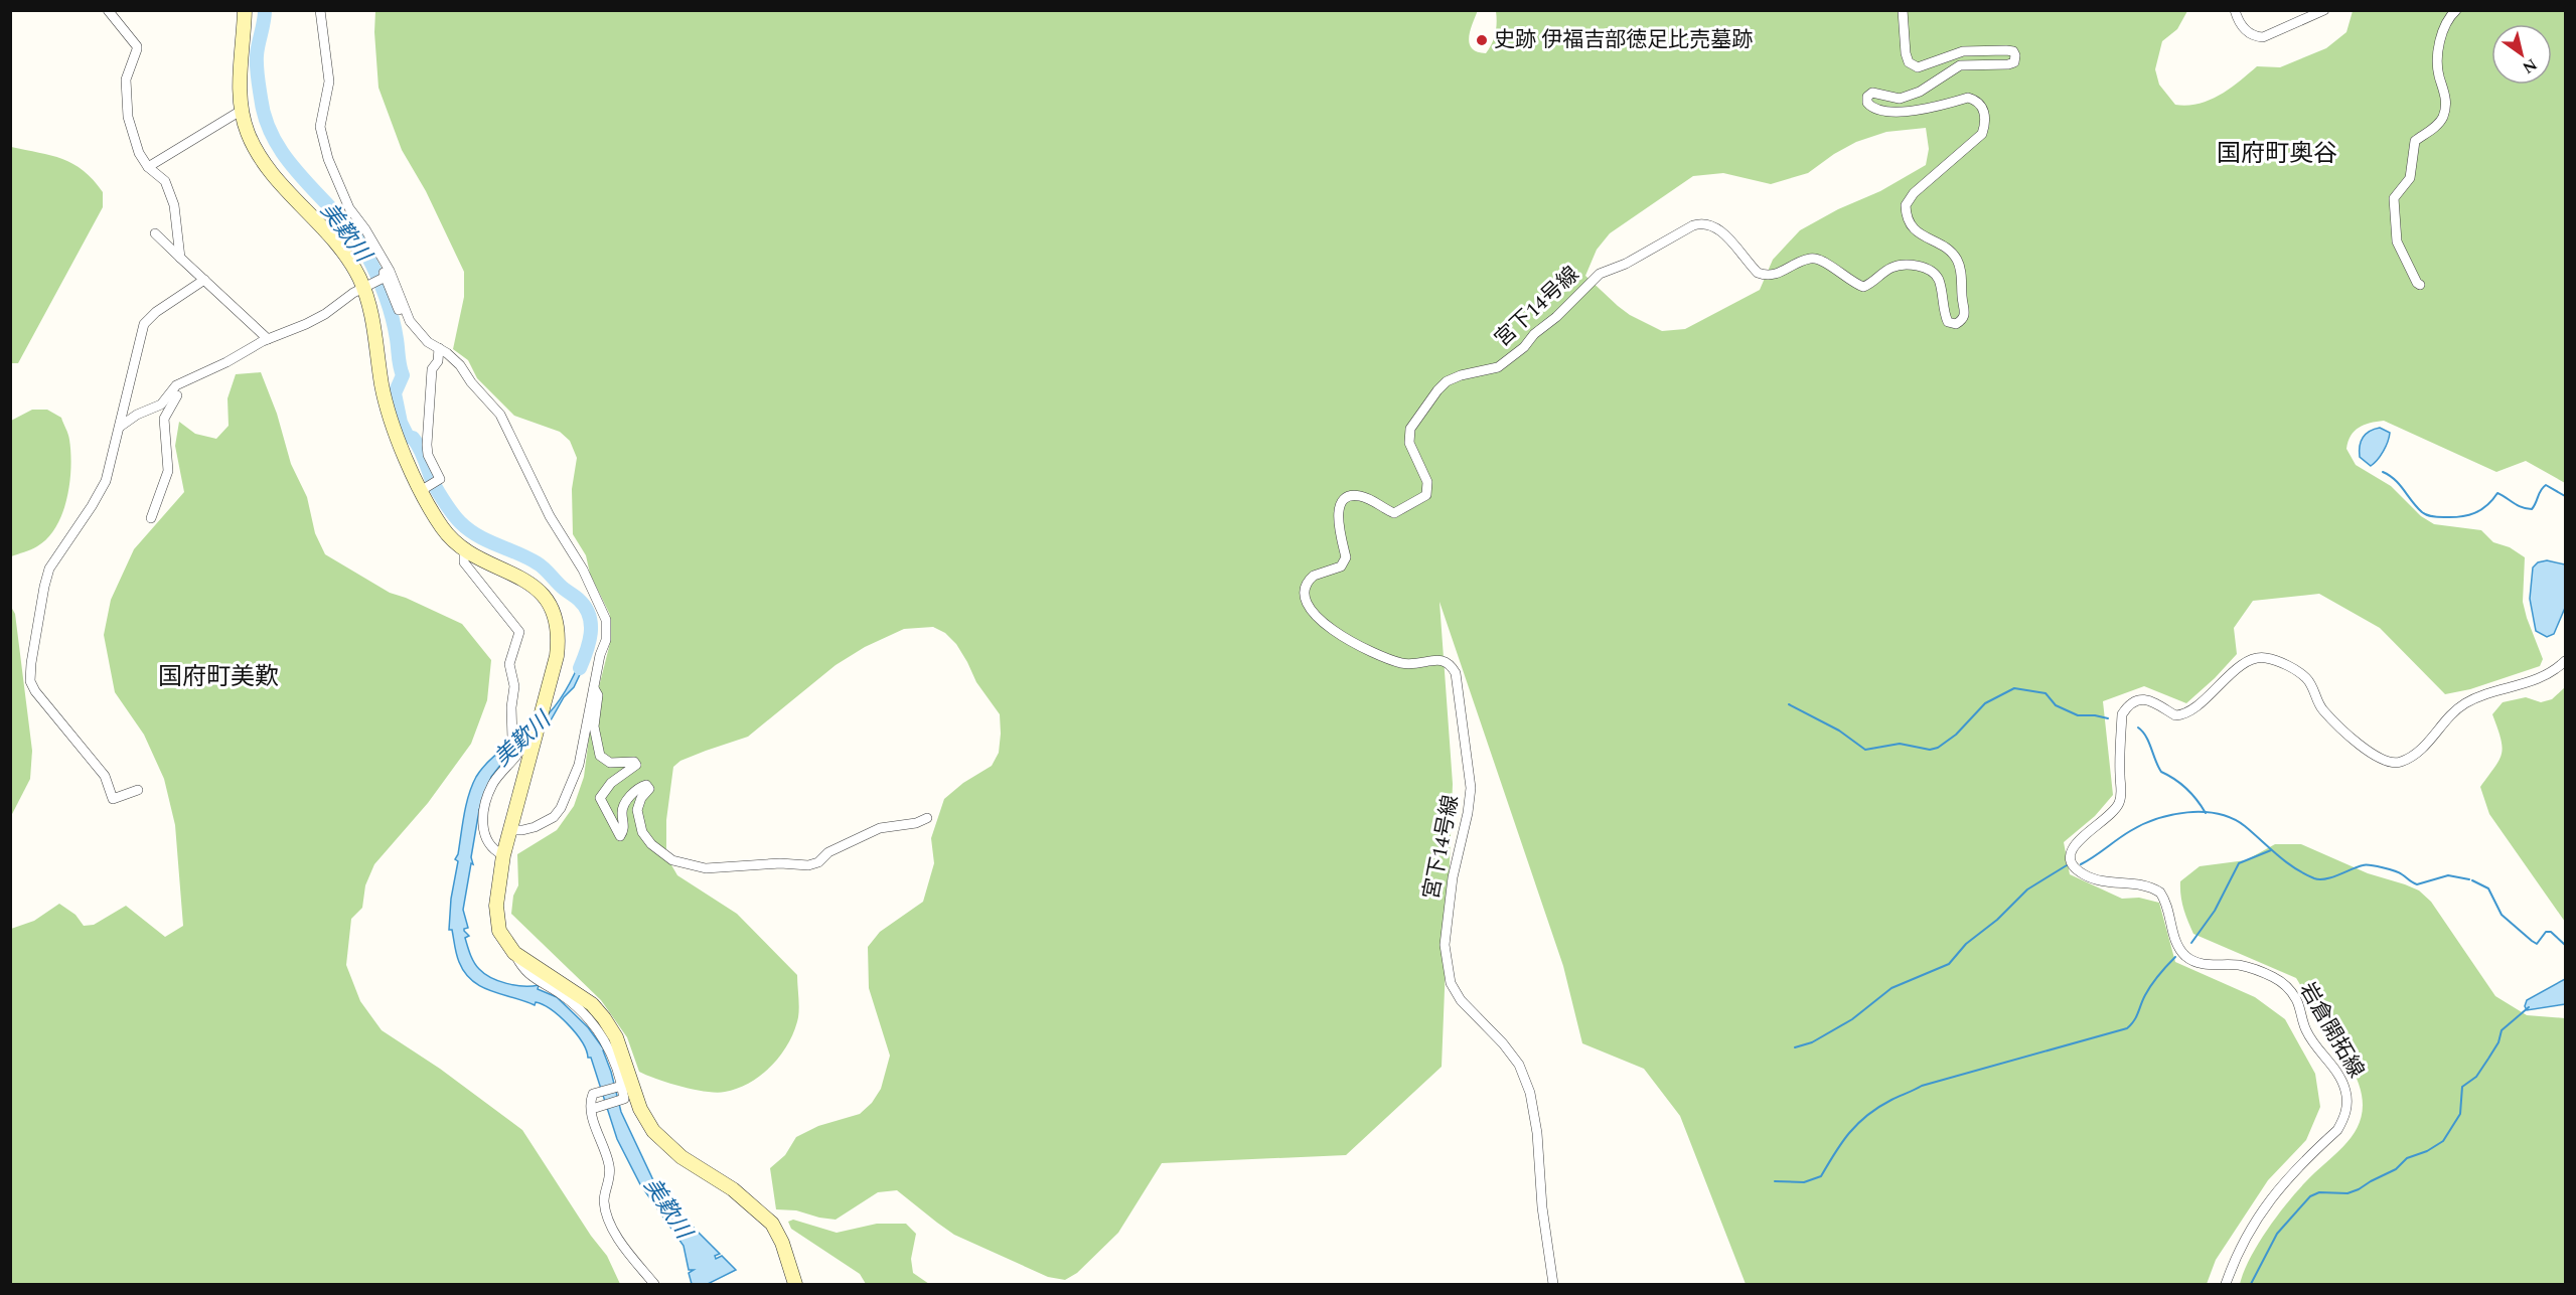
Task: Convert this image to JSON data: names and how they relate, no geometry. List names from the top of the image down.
{
  "streets": {
    "street": ["宮下14号線", "岩倉開拓線"]
  },
  "districts": ["国府町奥谷", "国府町美歎"],
  "water": ["美歎川"],
  "places": ["史跡 伊福吉部徳足比売墓跡"],
  "north": "bottom right"
}
